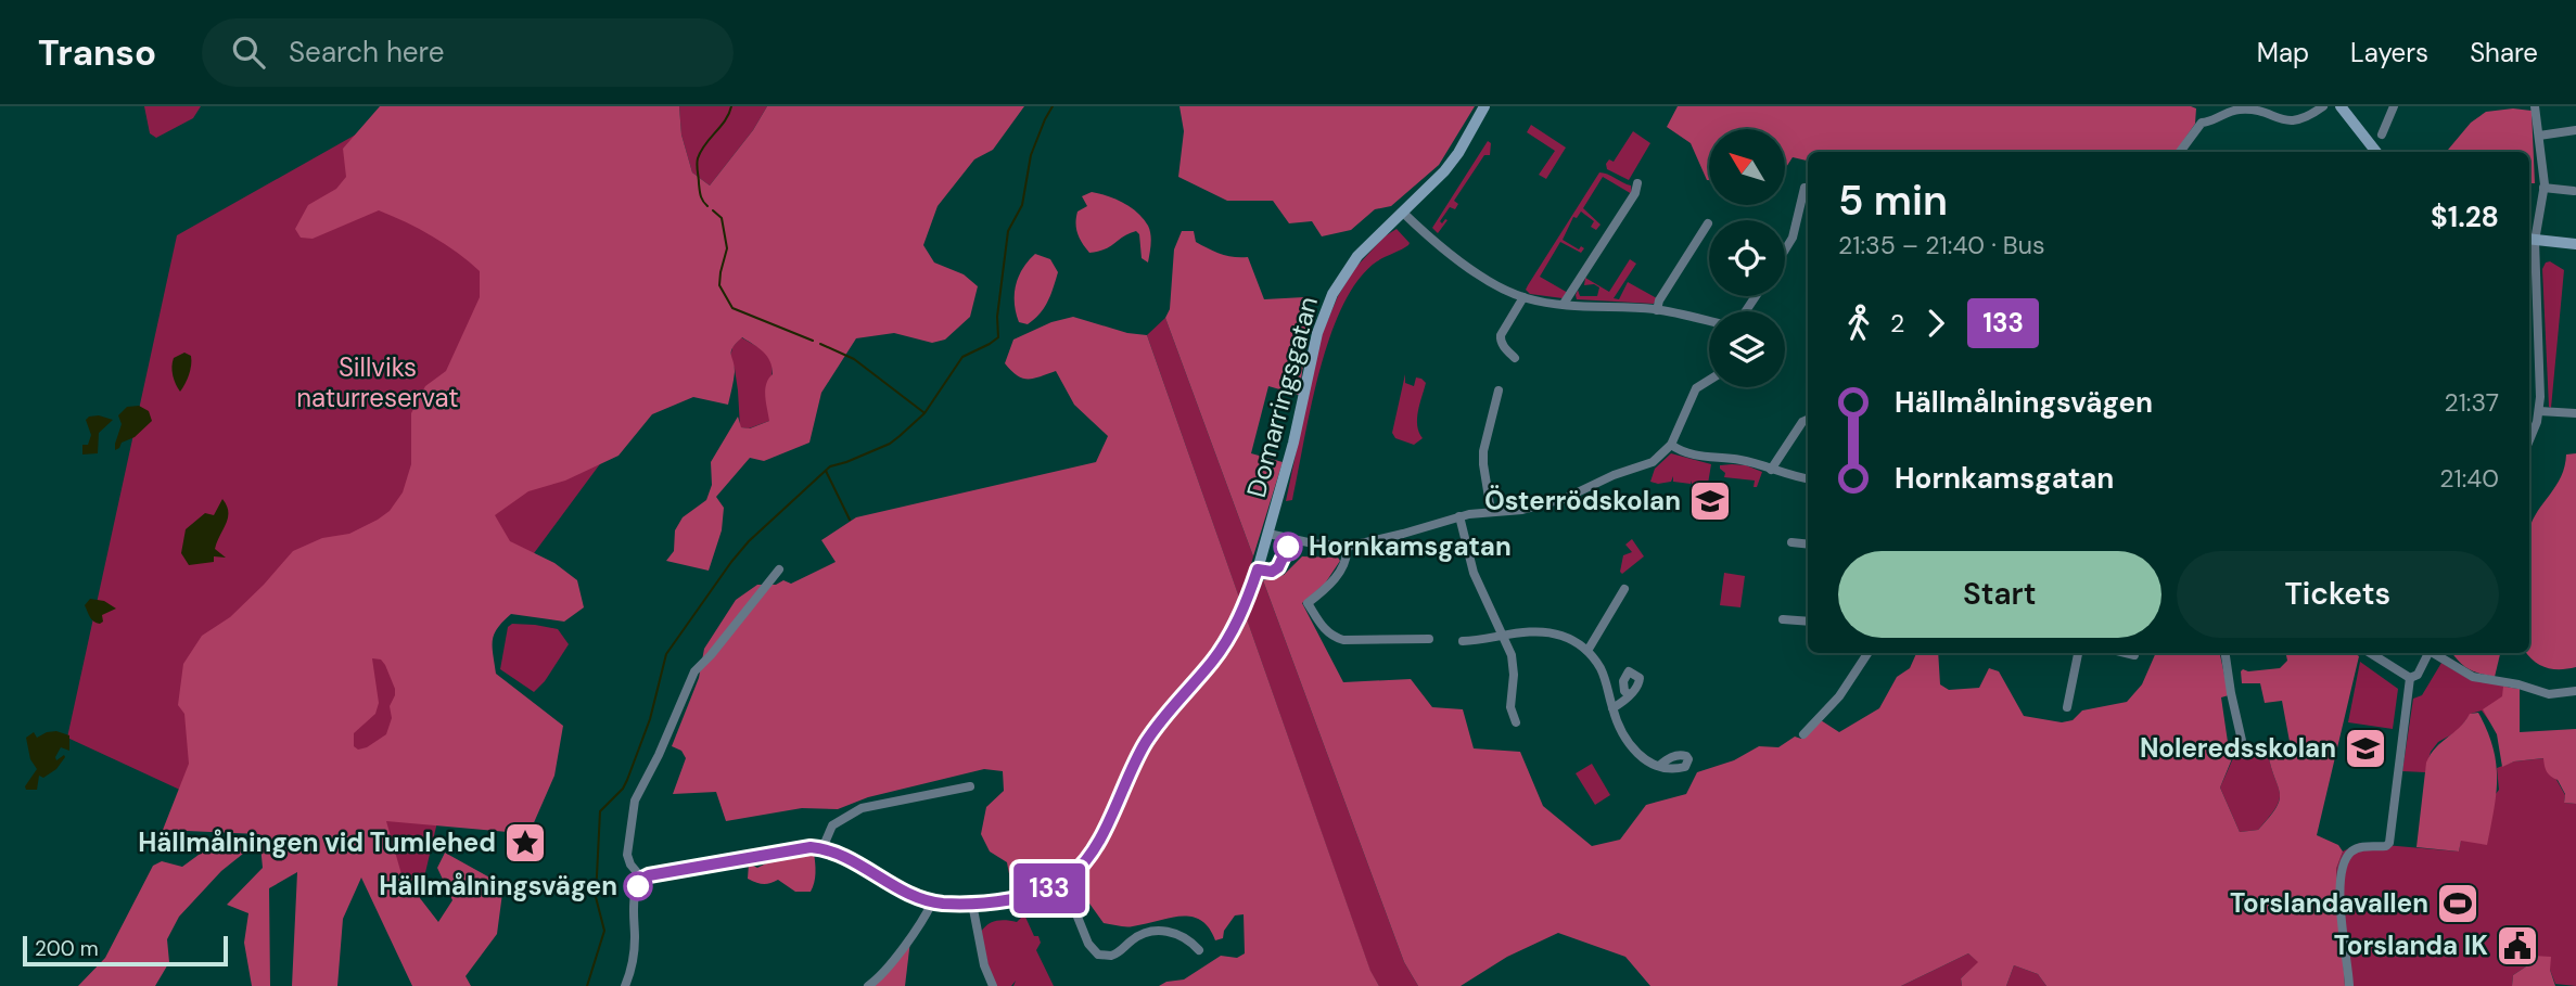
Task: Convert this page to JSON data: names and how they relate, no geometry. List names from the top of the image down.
{
  "streets": {
    "street": ["Domarringsgatan"]
  },
  "parks": ["Sillviks naturreservat"],
  "places": {
    "school or university": ["Österrödskolan", "Noleredsskolan"],
    "other": ["Hornkamsgatan", "Hällmålningsvägen"],
    "place": ["Hällmålningen vid Tumlehed"],
    "sports": ["Torslandavallen"],
    "public building": ["Torslanda IK"]
  },
  "lines": ["bus line 133"],
  "scale_bar": "200 m",
  "north": "top left",
  "page": {
    "header": "Transo",
    "search": "Search here",
    "nav": ["Map", "Layers", "Share"],
    "on_map": "133",
    "heading": ["5 min", "21:35 – 21:40 · Bus", "$1.28"],
    "legs": ["2", "133"],
    "list": [
      {
        "name": "Hällmålningsvägen",
        "value": "21:37"
      },
      {
        "name": "Hornkamsgatan",
        "value": "21:40"
      }
    ],
    "buttons": ["Start", "Tickets"],
    "scale": "200 m"
  }
}
